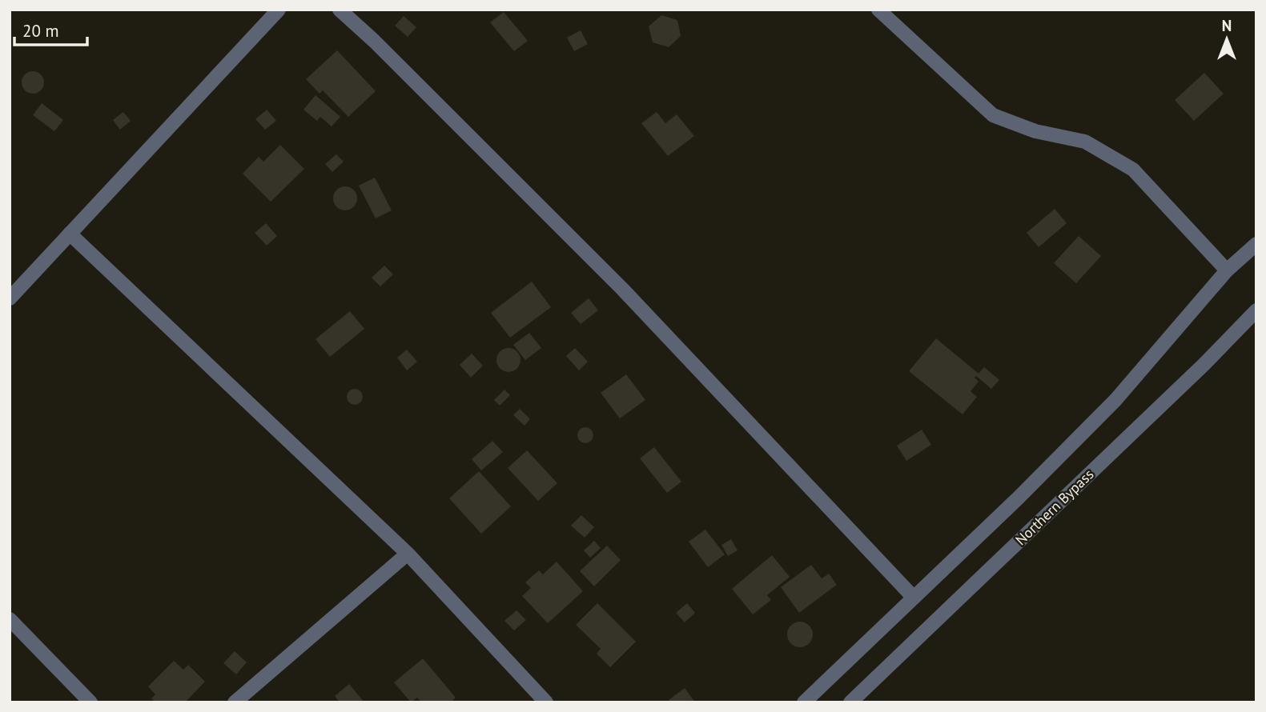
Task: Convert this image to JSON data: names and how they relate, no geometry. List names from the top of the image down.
{
  "streets": {
    "street": ["Northern Bypass"]
  },
  "scale_bar": "20 m",
  "north": "top"
}
